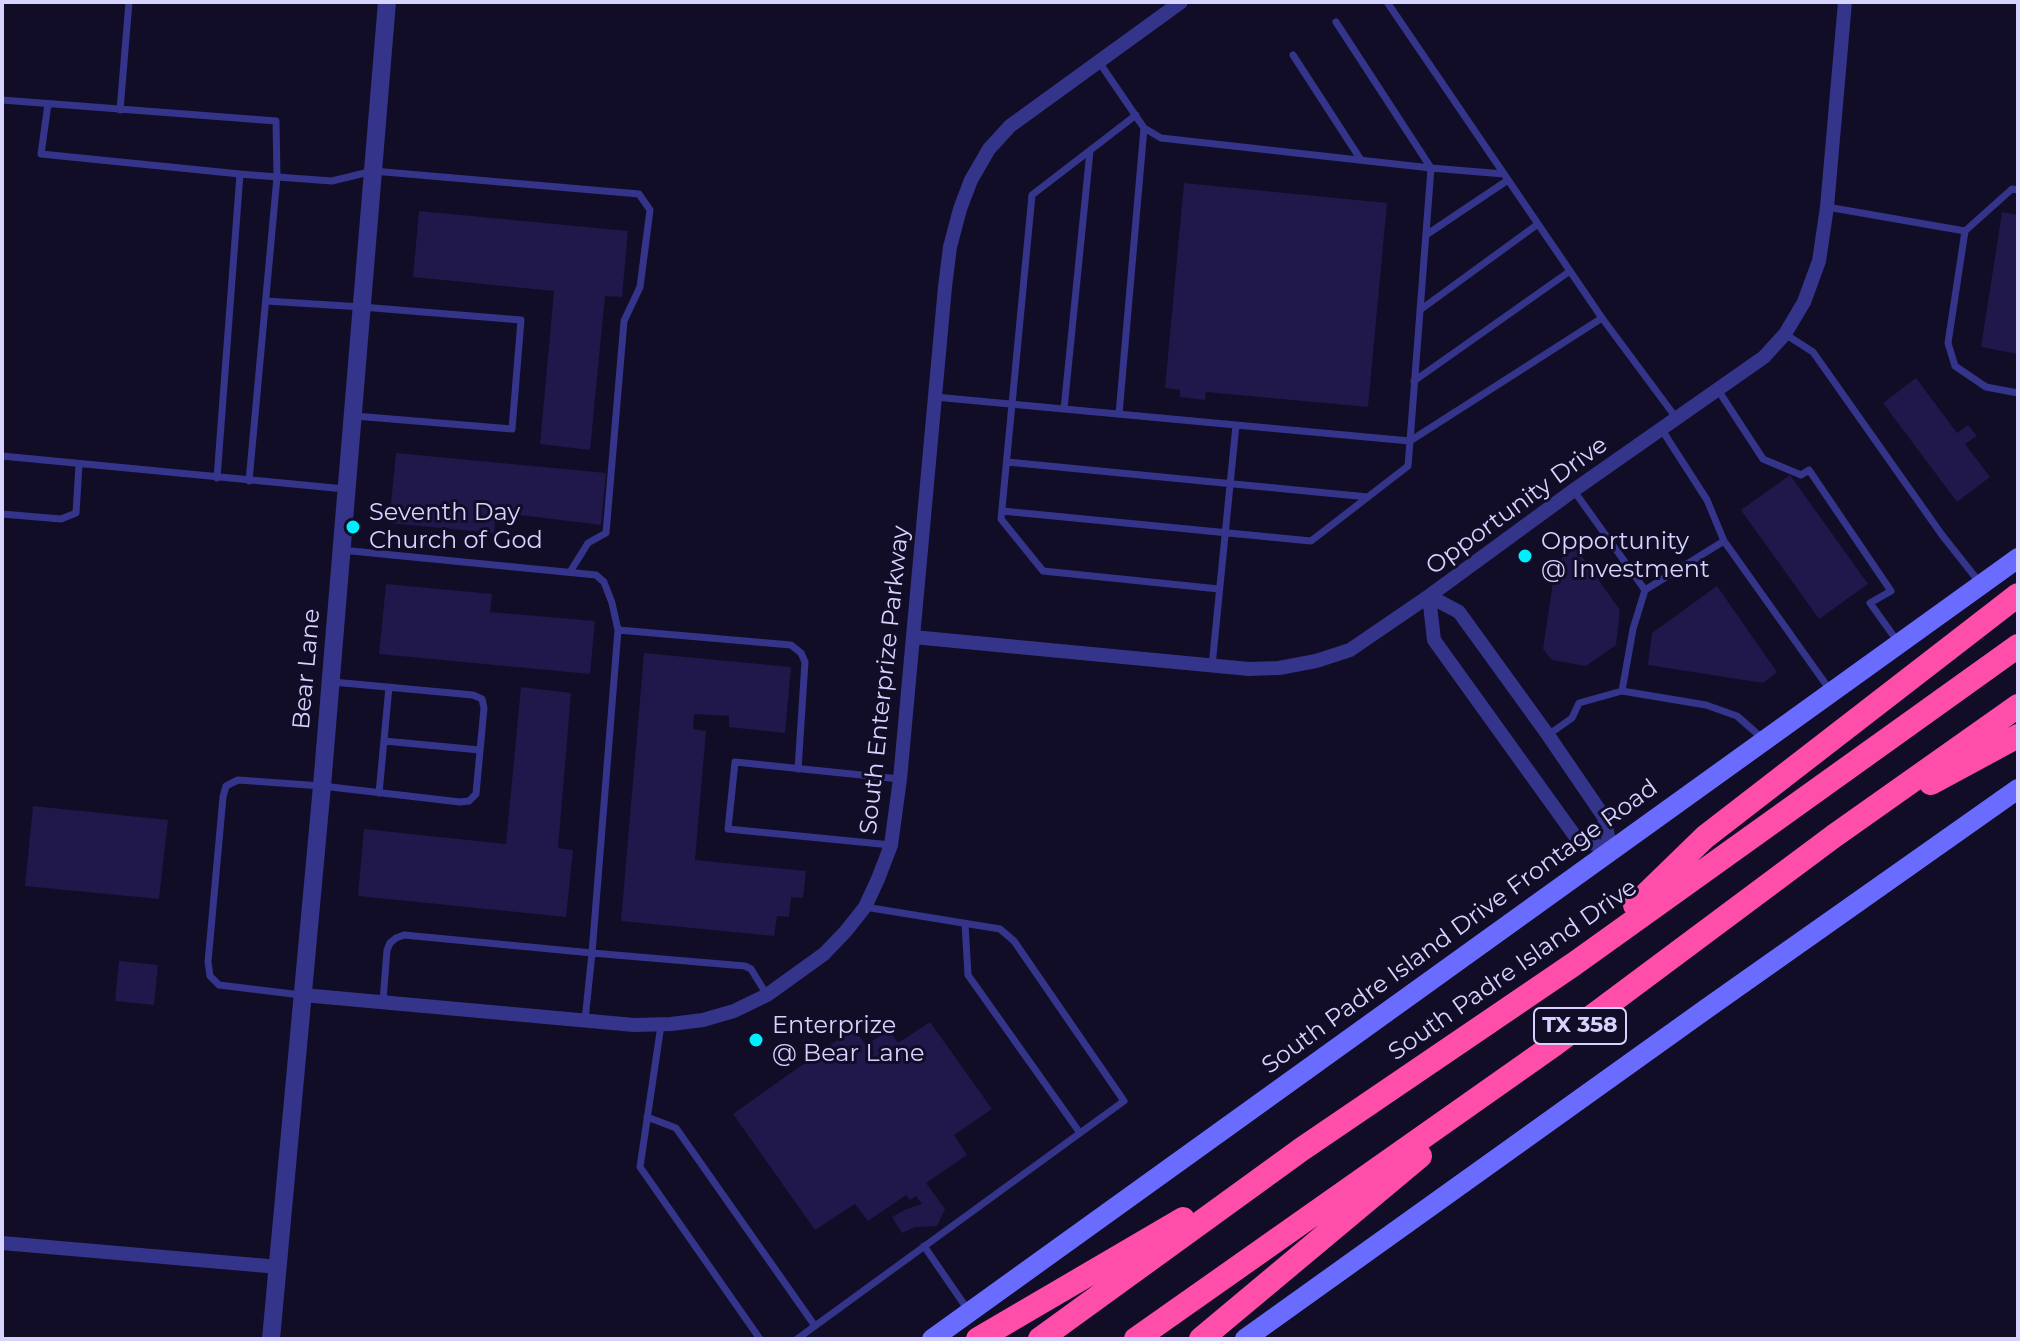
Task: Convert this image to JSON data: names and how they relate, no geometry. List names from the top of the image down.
{
  "streets": {
    "highway": ["South Padre Island Drive", "TX 358"],
    "main road": ["South Padre Island Drive Frontage Road"],
    "street": ["Opportunity Drive", "Bear Lane", "South Enterprize Parkway"]
  },
  "crossings": [
    ["Opportunity Drive", "South Enterprize Parkway"],
    ["Bear Lane", "South Enterprize Parkway"]
  ],
  "places": ["Seventh Day Church of God", "Opportunity @ Investment", "Enterprize @ Bear Lane"]
}
